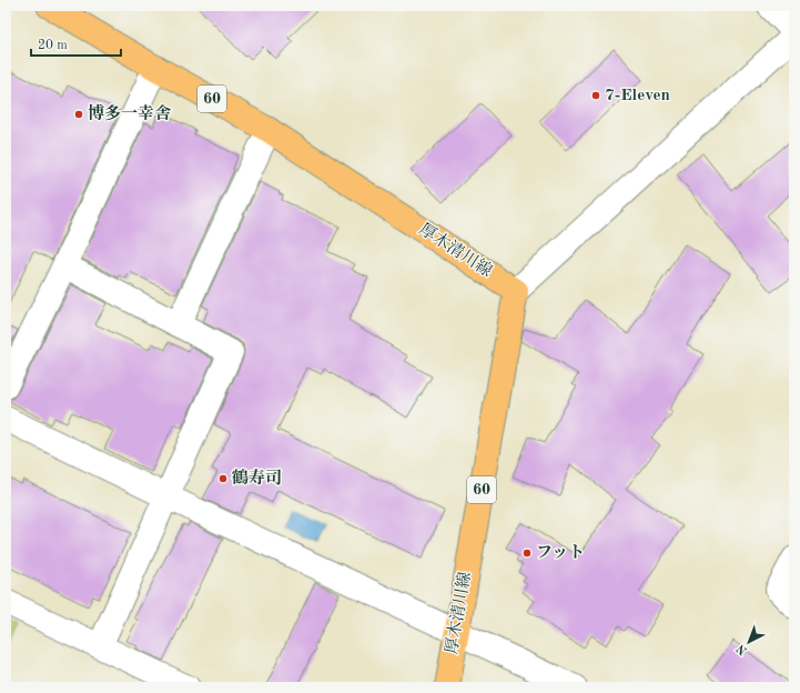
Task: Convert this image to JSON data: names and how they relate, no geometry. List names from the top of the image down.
{
  "streets": {
    "main road": ["60", "厚木清川線"]
  },
  "places": [
    "7-Eleven",
    "博多一幸舎",
    "鶴寿司",
    "フット"
  ],
  "scale_bar": "20 m",
  "north": "bottom left"
}
